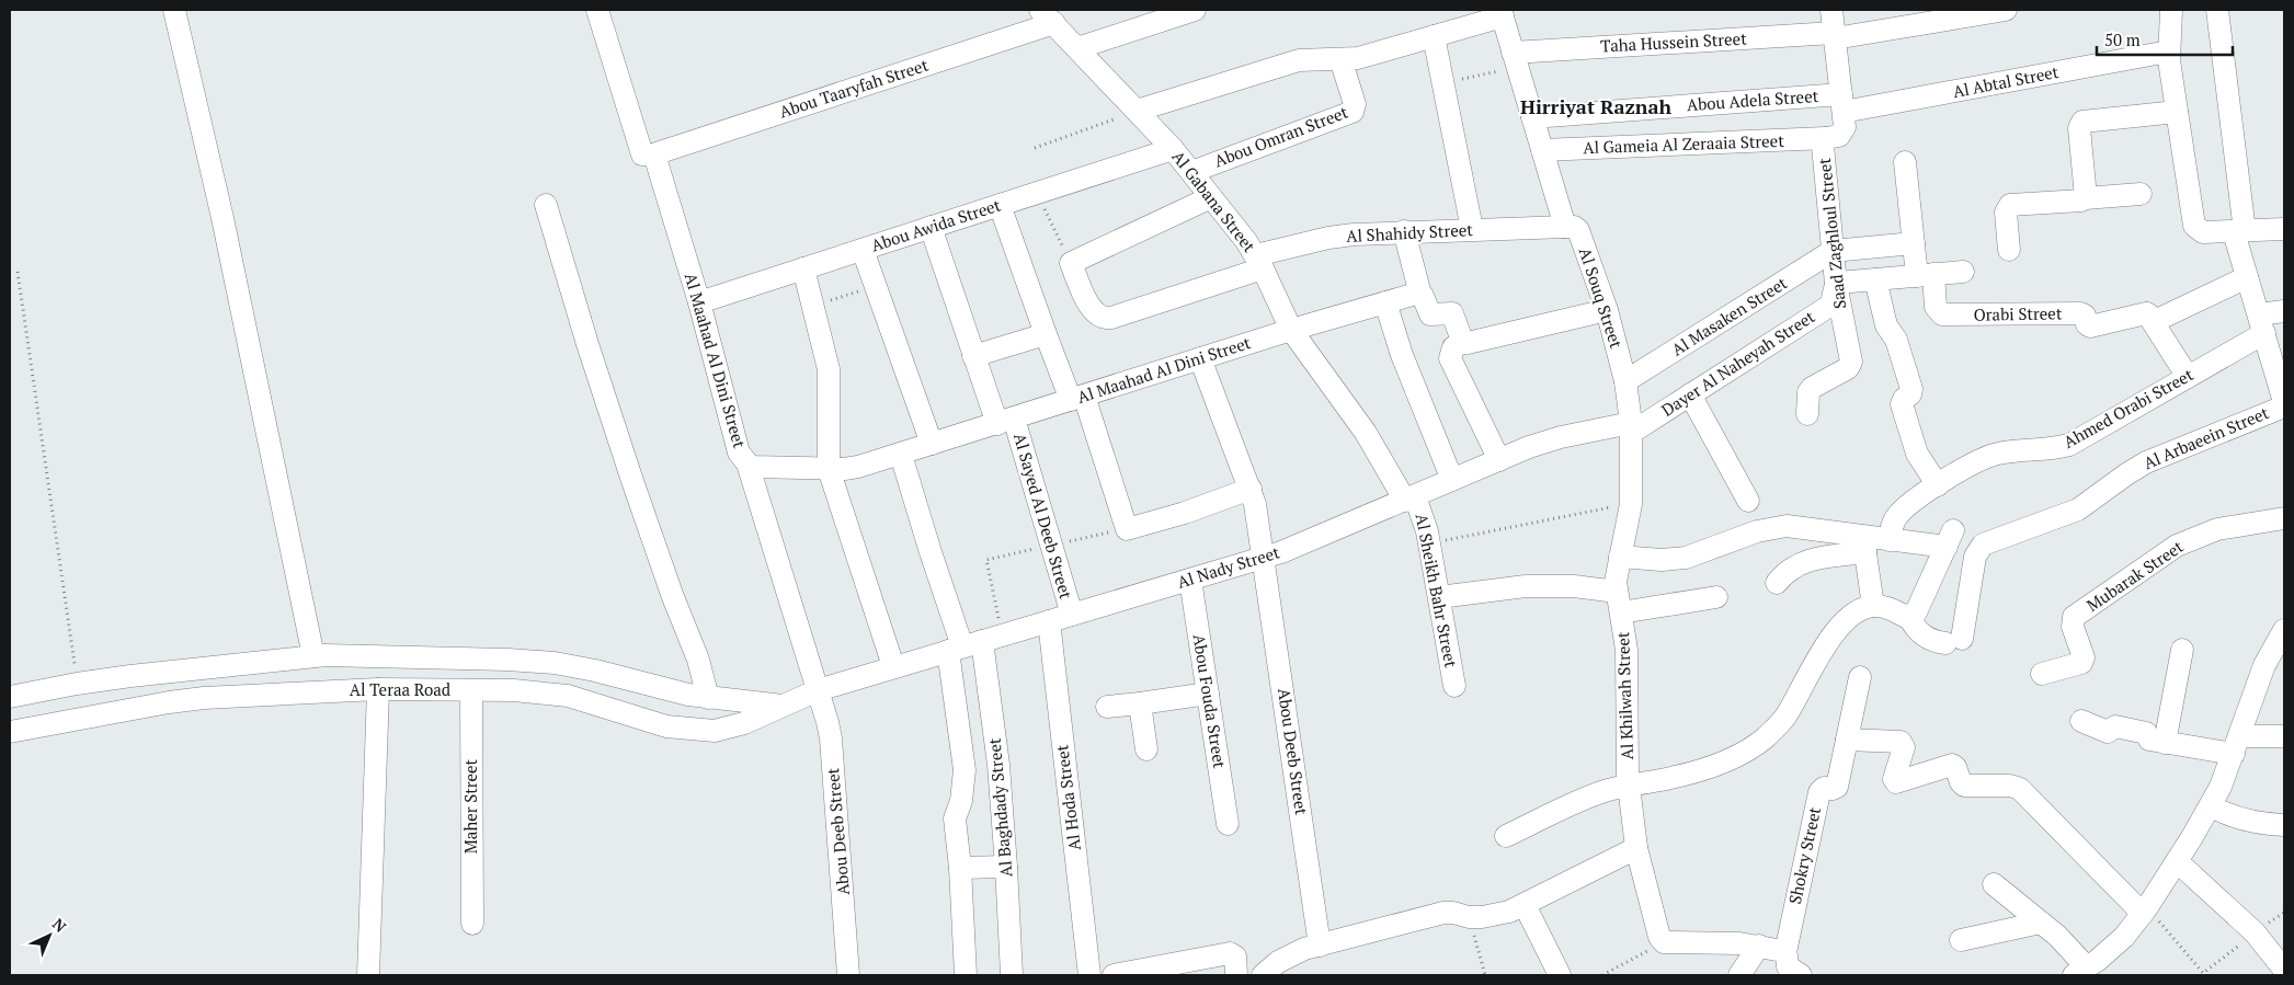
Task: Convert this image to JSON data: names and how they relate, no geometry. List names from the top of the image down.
{
  "streets": {
    "street": [
      "Taha Hussein Street",
      "Al Abtal Street",
      "Abou Taaryfah Street",
      "Abou Adela Street",
      "Abou Omran Street",
      "Al Gameia Al Zeraaia Street",
      "Al Gabana Street",
      "Abou Awida Street",
      "Al Shahidy Street",
      "Saad Zaghloul Street",
      "Al Souq Street",
      "Orabi Street",
      "Al Masaken Street",
      "Al Maahad Al Dini Street",
      "Dayer Al Naheyah Street",
      "Ahmed Orabi Street",
      "Al Arbaeein Street",
      "Al Sayed Al Deeb Street",
      "Al Nady Street",
      "Mubarak Street",
      "Al Sheikh Bahr Street",
      "Al Teraa Road",
      "Al Khilwah Street",
      "Abou Fouda Street",
      "Abou Deeb Street",
      "Al Hoda Street",
      "Maher Street",
      "Al Baghdady Street",
      "Shokry Street"
    ]
  },
  "crossings": [
    ["Taha Hussein Street", "Saad Zaghloul Street"],
    ["Al Abtal Street", "Abou Adela Street"],
    ["Al Abtal Street", "Saad Zaghloul Street"],
    ["Abou Taaryfah Street", "Al Gabana Street"],
    ["Abou Taaryfah Street", "Al Maahad Al Dini Street"],
    ["Abou Adela Street", "Saad Zaghloul Street"],
    ["Abou Omran Street", "Al Gabana Street"],
    ["Al Gameia Al Zeraaia Street", "Saad Zaghloul Street"],
    ["Al Gabana Street", "Abou Awida Street"],
    ["Al Gabana Street", "Al Shahidy Street"],
    ["Al Gabana Street", "Al Maahad Al Dini Street"],
    ["Al Gabana Street", "Al Nady Street"],
    ["Al Gabana Street", "Al Sheikh Bahr Street"],
    ["Abou Awida Street", "Al Maahad Al Dini Street"],
    ["Abou Awida Street", "Al Sayed Al Deeb Street"],
    ["Al Shahidy Street", "Al Souq Street"],
    ["Saad Zaghloul Street", "Al Masaken Street"],
    ["Saad Zaghloul Street", "Dayer Al Naheyah Street"],
    ["Al Souq Street", "Al Masaken Street"],
    ["Al Souq Street", "Al Khilwah Street"],
    ["Al Masaken Street", "Al Khilwah Street"],
    ["Al Maahad Al Dini Street", "Al Sayed Al Deeb Street"],
    ["Al Maahad Al Dini Street", "Abou Deeb Street"],
    ["Dayer Al Naheyah Street", "Al Nady Street"],
    ["Dayer Al Naheyah Street", "Al Khilwah Street"],
    ["Al Sayed Al Deeb Street", "Al Nady Street"],
    ["Al Nady Street", "Al Sheikh Bahr Street"],
    ["Al Nady Street", "Al Teraa Road"],
    ["Al Nady Street", "Al Khilwah Street"],
    ["Al Nady Street", "Abou Fouda Street"],
    ["Al Nady Street", "Abou Deeb Street"],
    ["Al Nady Street", "Al Hoda Street"],
    ["Al Nady Street", "Al Baghdady Street"],
    ["Al Teraa Road", "Abou Deeb Street"],
    ["Al Teraa Road", "Maher Street"]
  ],
  "districts": ["Hirriyat Raznah"],
  "scale_bar": "50 m",
  "north": "top right"
}
